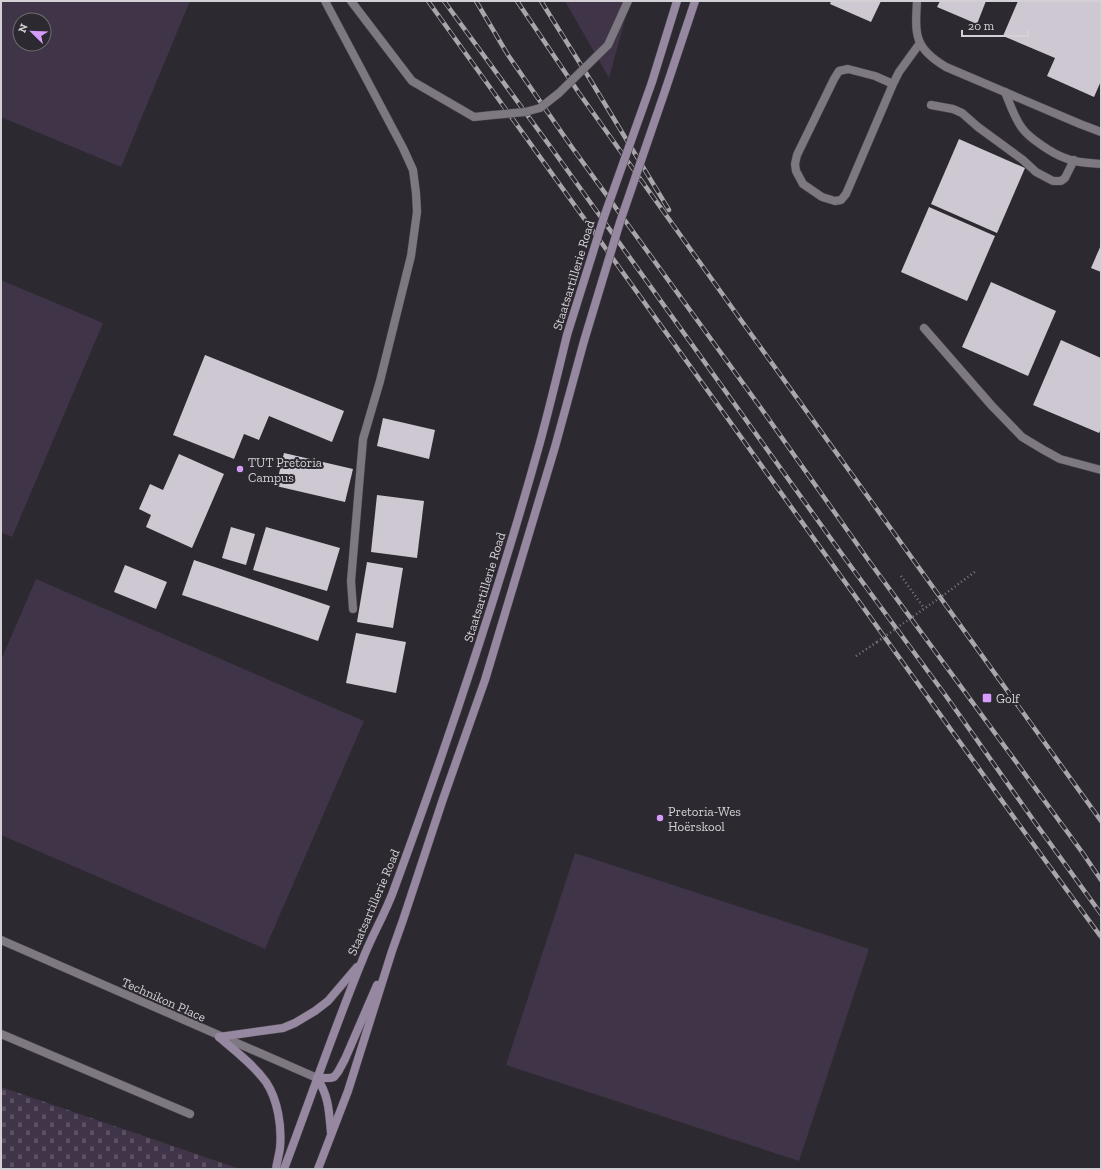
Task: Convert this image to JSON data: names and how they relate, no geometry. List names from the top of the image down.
{
  "streets": {
    "street": ["Staatsartillerie Road", "Technikon Place"]
  },
  "crossings": [
    ["Staatsartillerie Road", "Technikon Place"]
  ],
  "places": {
    "other": ["TUT Pretoria Campus", "Pretoria-Wes Hoërskool"],
    "transit": ["Golf"]
  },
  "scale_bar": "20 m",
  "north": "top left"
}
